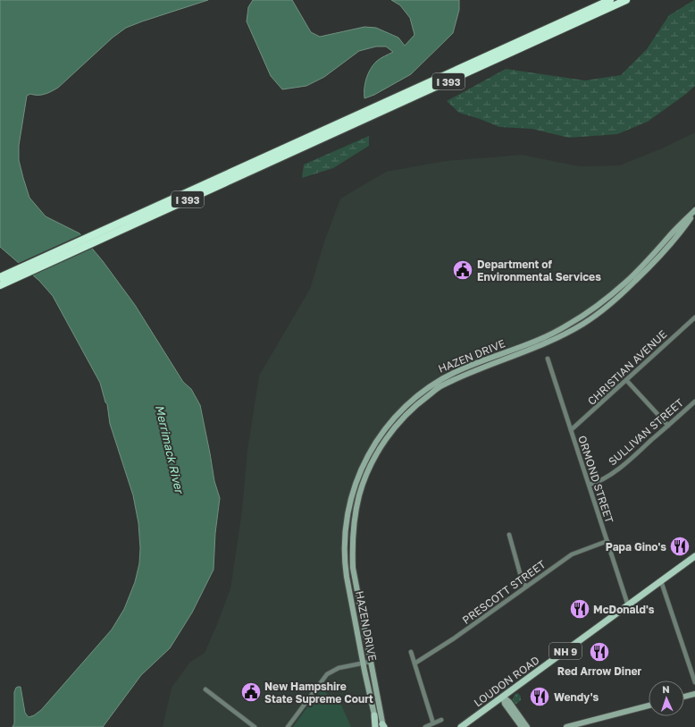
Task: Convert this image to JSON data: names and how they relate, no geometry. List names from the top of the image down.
{
  "streets": {
    "highway": ["I 393"],
    "main road": ["NH 9", "LOUDON ROAD"],
    "street": [
      "HAZEN DRIVE",
      "CHRISTIAN AVENUE",
      "SULLIVAN STREET",
      "ORMOND STREET",
      "PRESCOTT STREET"
    ]
  },
  "crossings": [
    ["CHRISTIAN AVENUE", "ORMOND STREET"],
    ["SULLIVAN STREET", "ORMOND STREET"],
    ["ORMOND STREET", "PRESCOTT STREET"],
    ["ORMOND STREET", "LOUDON ROAD"]
  ],
  "water": ["Merrimack River"],
  "places": {
    "public building": ["Department of Environmental Services", "New Hampshire State Supreme Court"],
    "restaurant": [
      "Papa Gino's",
      "McDonald's",
      "Red Arrow Diner",
      "Wendy's"
    ]
  },
  "north": "top"
}
